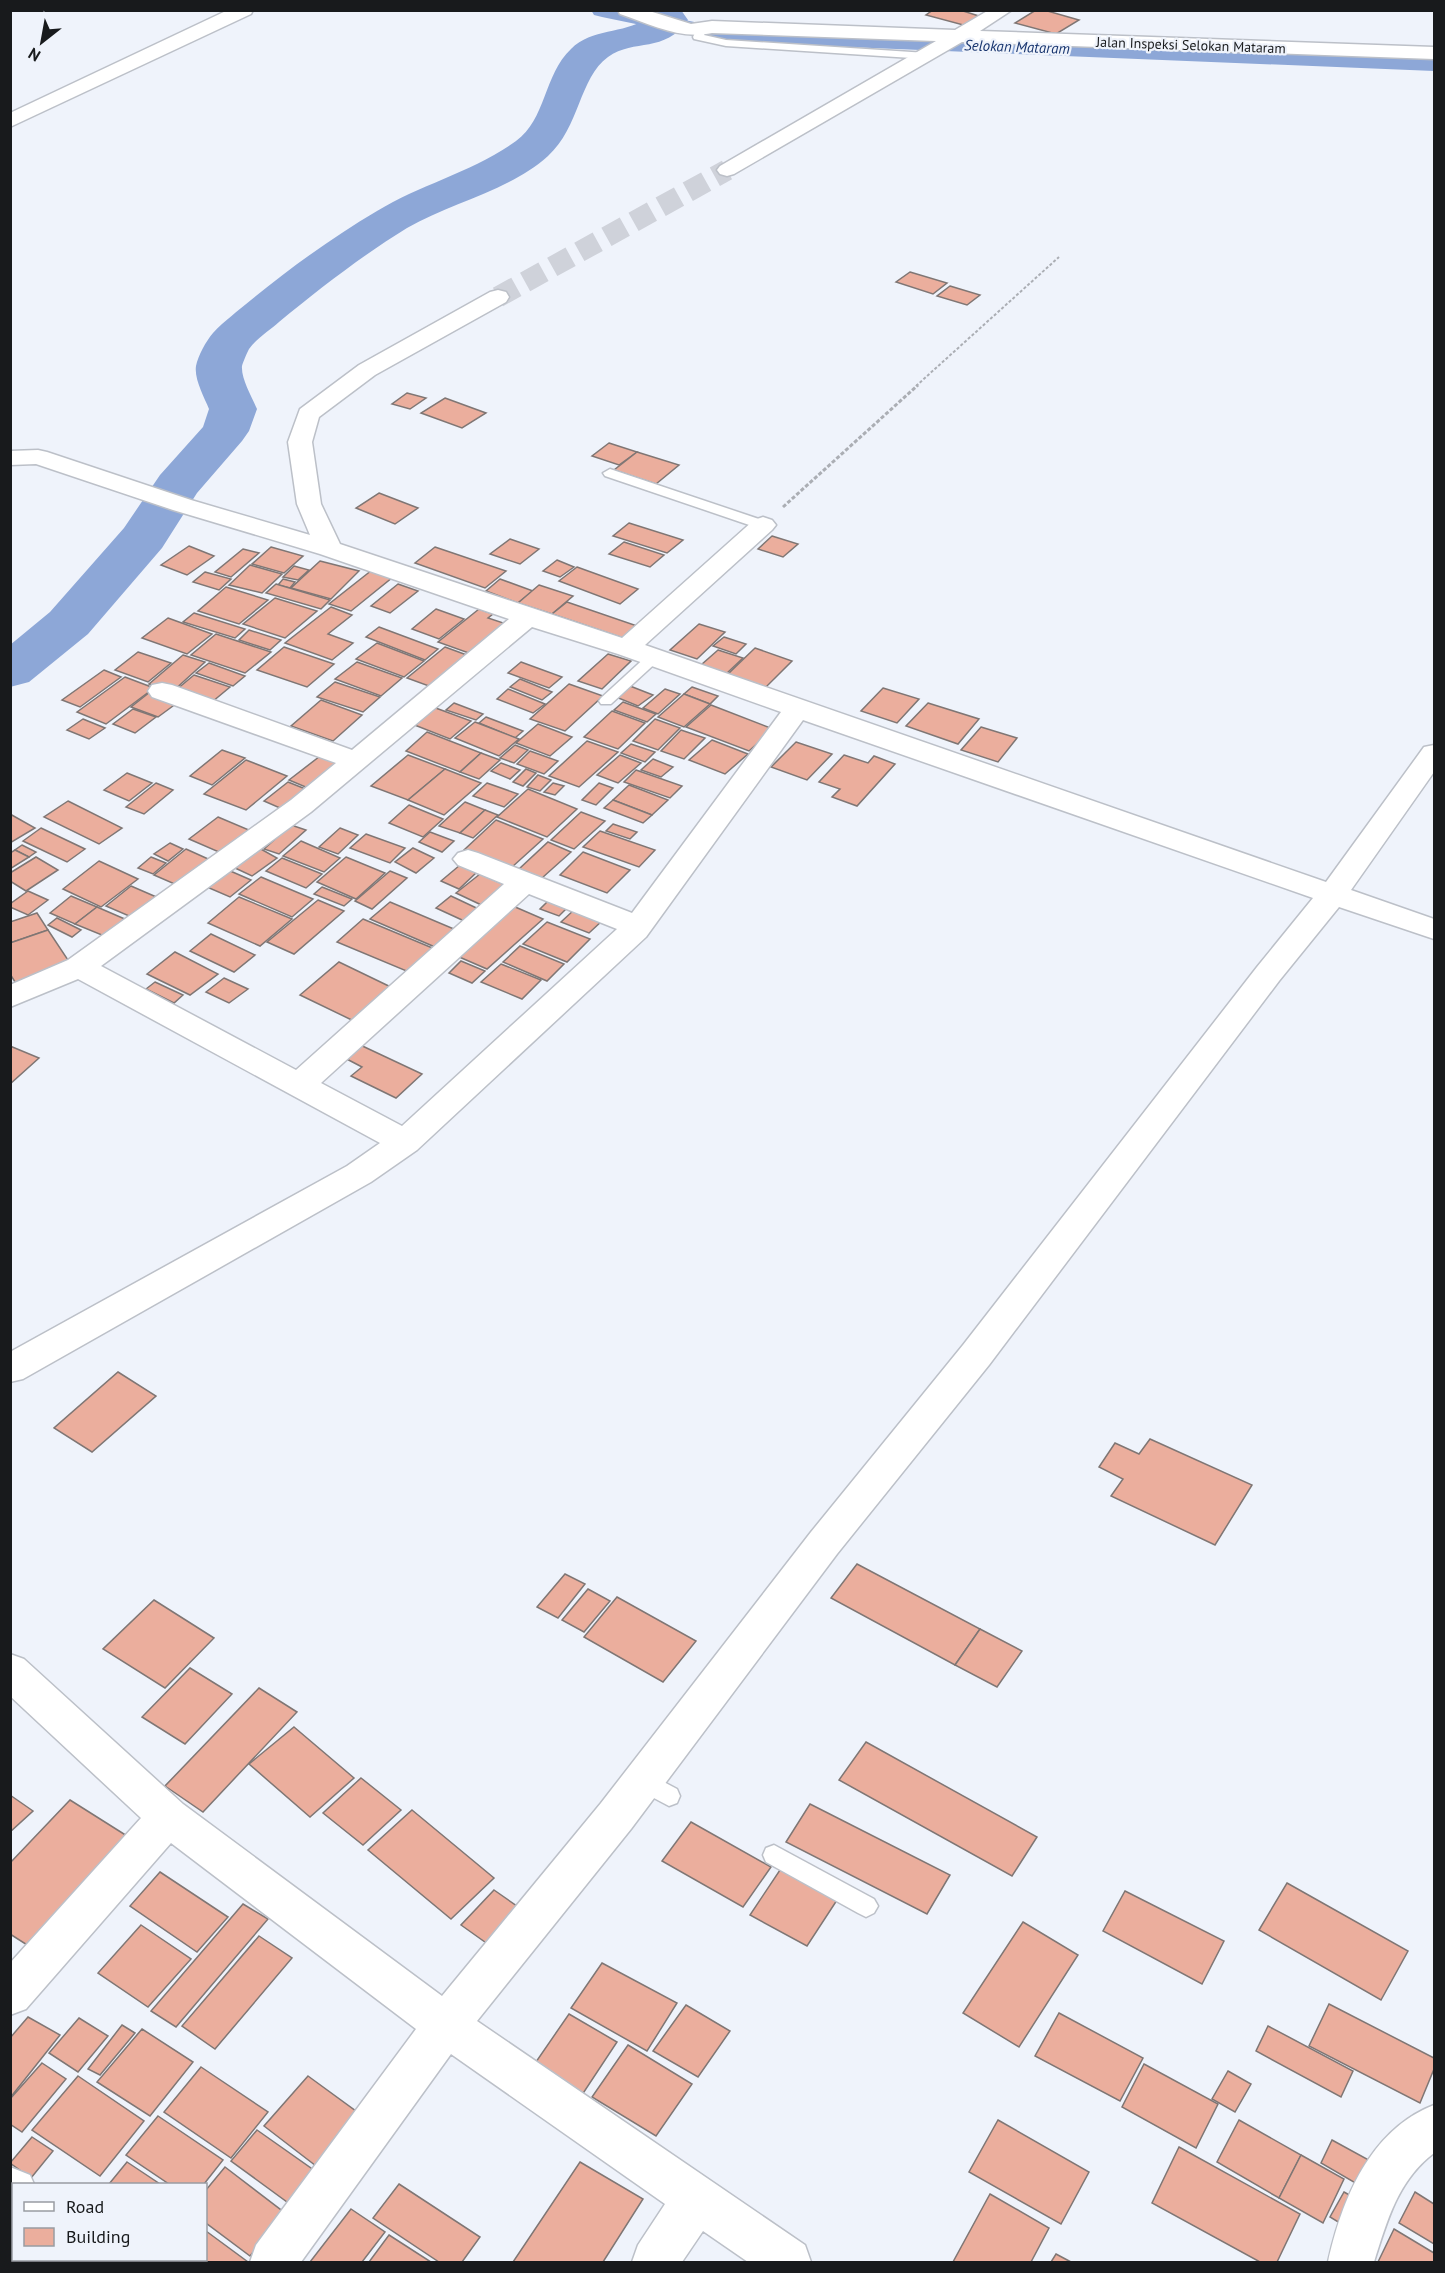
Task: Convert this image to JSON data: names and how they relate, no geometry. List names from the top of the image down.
{
  "streets": {
    "street": ["Jalan Inspeksi Selokan Mataram"]
  },
  "water": ["Selokan Mataram"],
  "legend": ["Road", "Building"],
  "north": "bottom left"
}
